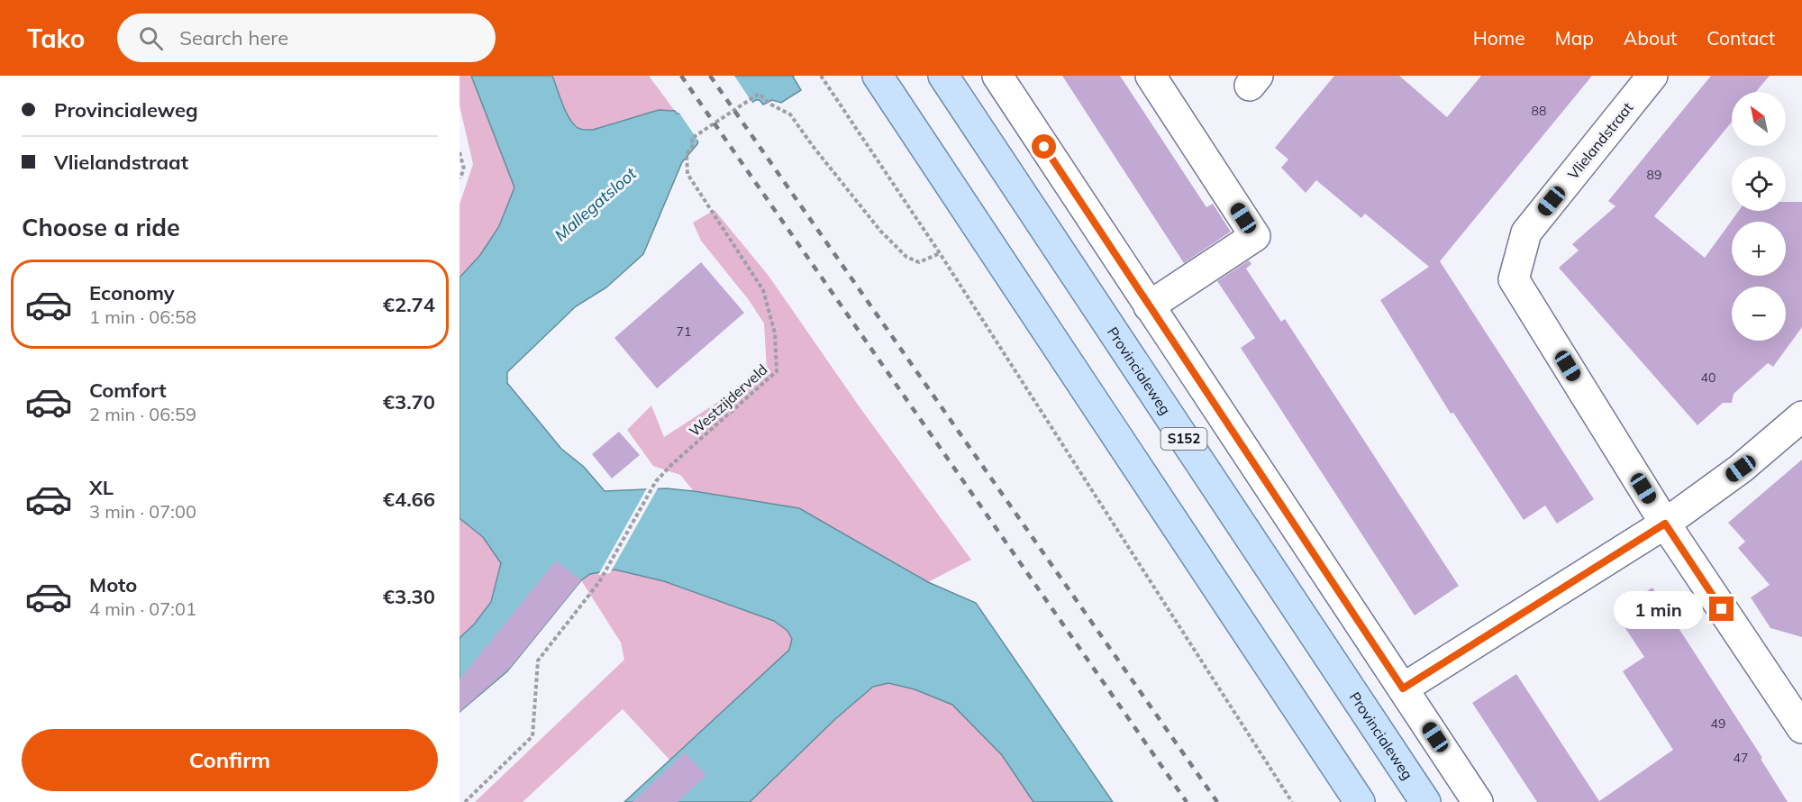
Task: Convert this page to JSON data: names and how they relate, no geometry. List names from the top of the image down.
{
  "streets": {
    "main road": ["Provincialeweg", "S152"],
    "street": ["Vlielandstraat"],
    "path": ["Westzijderveld"]
  },
  "water": ["Mallegatsloot"],
  "house_numbers": [
    "88",
    "89",
    "71",
    "40",
    "49",
    "47"
  ],
  "north": "top left",
  "page": {
    "header": "Tako",
    "search": "Search here",
    "nav": [
      "Home",
      "Map",
      "About",
      "Contact"
    ],
    "banner": ["Provincialeweg", "Vlielandstraat"],
    "map_buttons": ["+", "−"],
    "heading": "Choose a ride",
    "list": [
      {
        "name": "Economy",
        "note": "1 min · 06:58",
        "value": "€2.74"
      },
      {
        "name": "Comfort",
        "note": "2 min · 06:59",
        "value": "€3.70"
      },
      {
        "name": "XL",
        "note": "3 min · 07:00",
        "value": "€4.66"
      },
      {
        "name": "Moto",
        "note": "4 min · 07:01",
        "value": "€3.30"
      }
    ],
    "bubble": "1 min",
    "buttons": "Confirm"
  }
}
